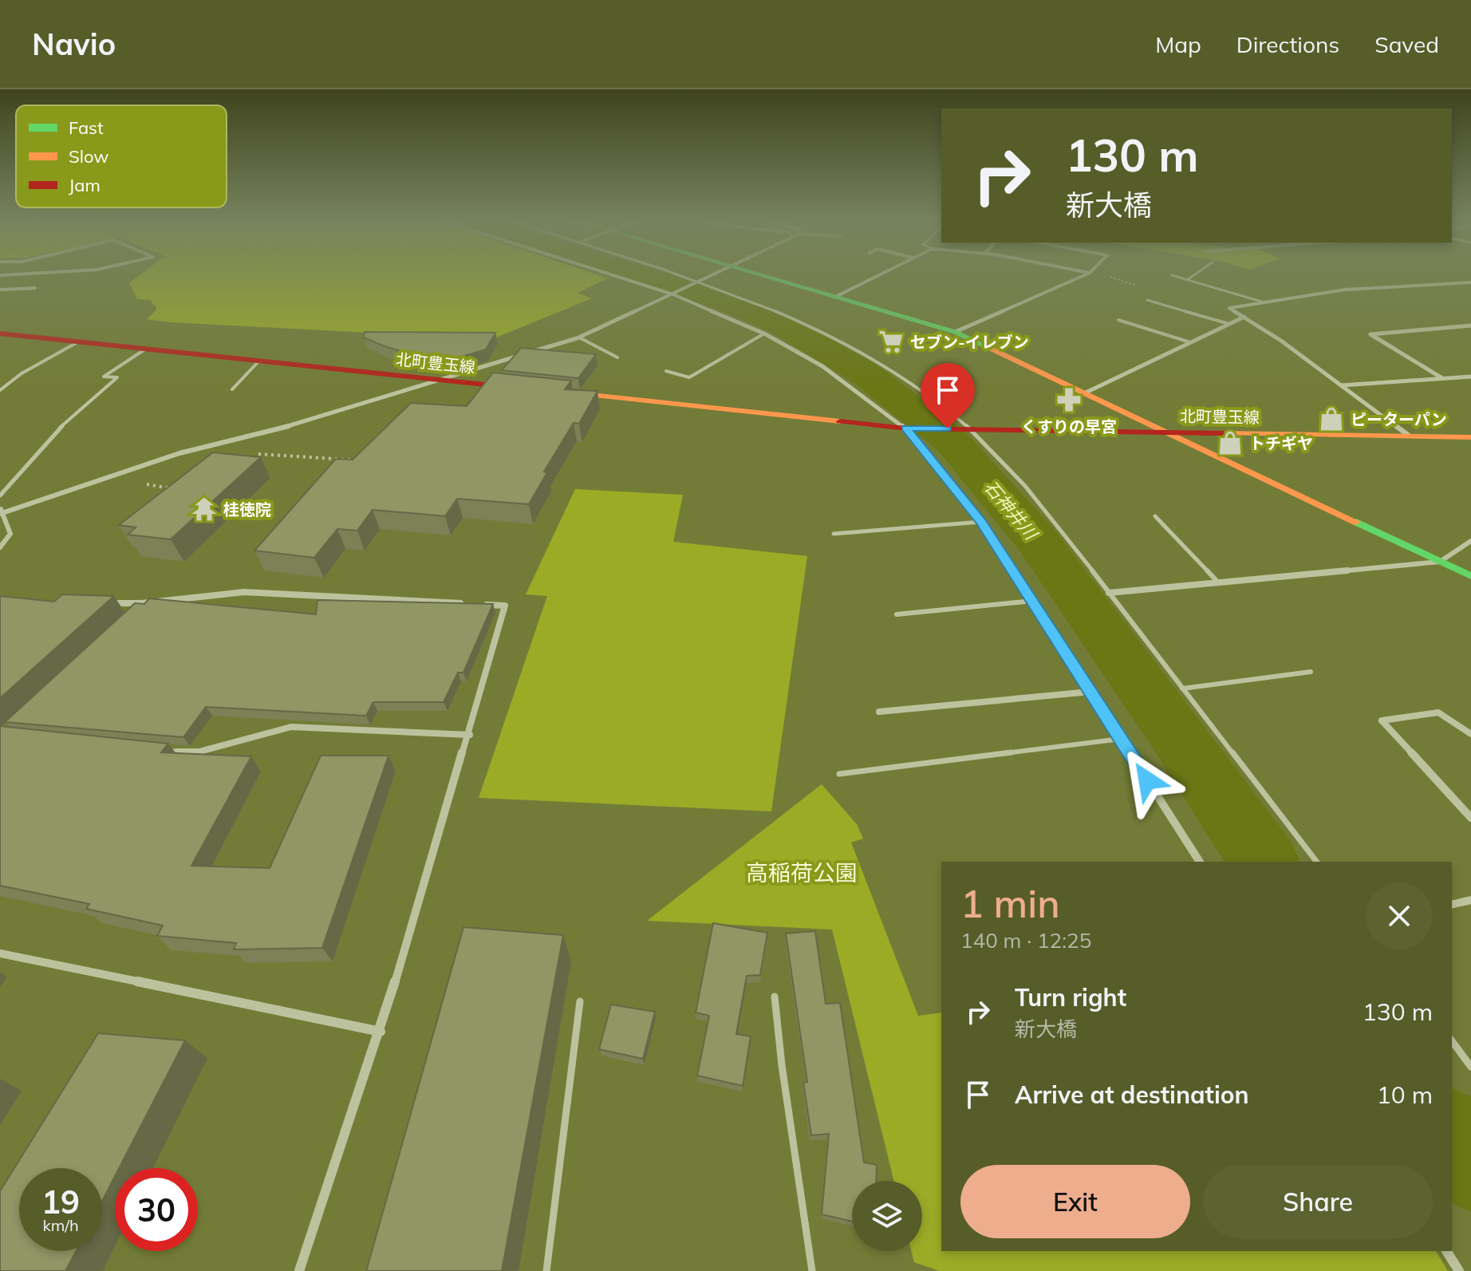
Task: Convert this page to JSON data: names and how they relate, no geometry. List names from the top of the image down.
{
  "streets": {
    "main road": ["北町豊玉線"]
  },
  "water": ["石神井川"],
  "parks": ["高稲荷公園"],
  "places": {
    "supermarket": ["セブン-イレブン"],
    "pharmacy": ["くすりの早宮"],
    "shop": ["ピーターパン", "トチギヤ"],
    "temple": ["桂徳院"]
  },
  "legend": ["Fast", "Slow", "Jam"],
  "page": {
    "header": "Navio",
    "nav": ["Map", "Directions", "Saved"],
    "turn": ["130 m", "新大橋"],
    "heading": ["1 min", "140 m · 12:25"],
    "list": [
      {
        "name": "Turn right",
        "note": "新大橋",
        "value": "130 m"
      },
      {
        "name": "Arrive at destination",
        "value": "10 m"
      }
    ],
    "buttons": ["Exit", "Share"],
    "speed": "19 km/h",
    "limit": "30"
  }
}
